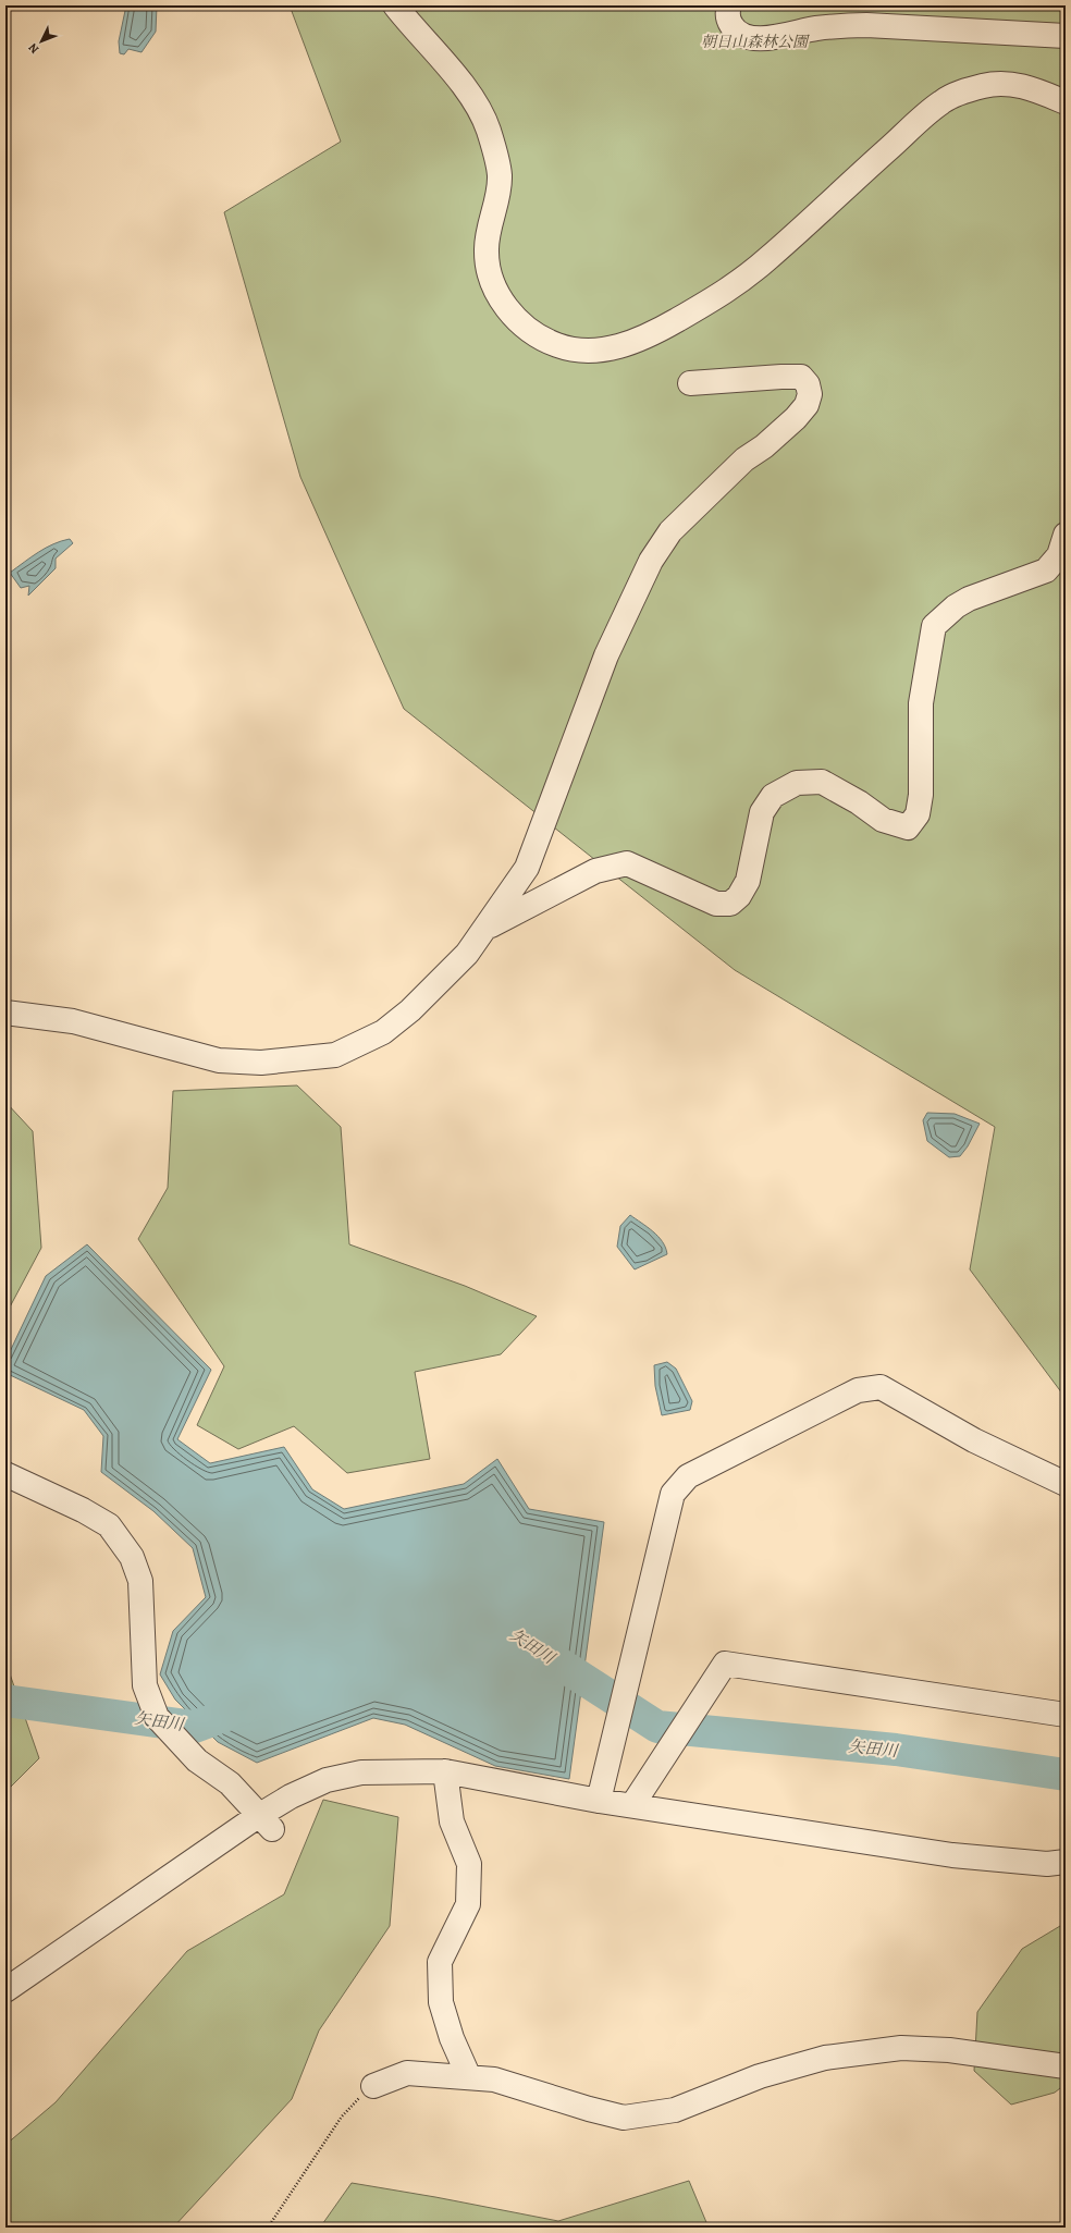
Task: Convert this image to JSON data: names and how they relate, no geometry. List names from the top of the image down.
{
  "water": ["矢田川"],
  "parks": ["朝日山森林公園"],
  "north": "bottom left"
}
